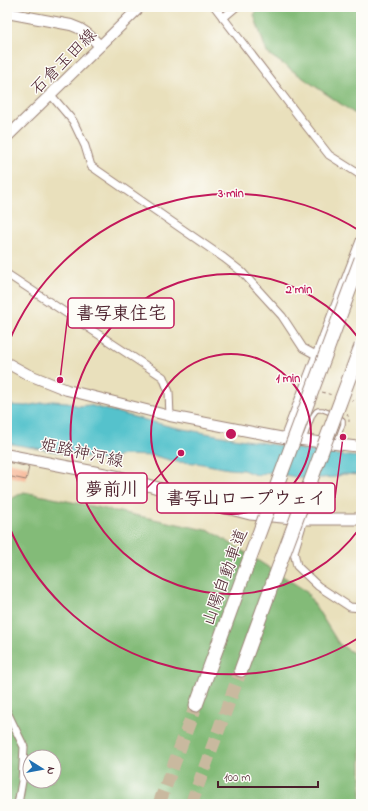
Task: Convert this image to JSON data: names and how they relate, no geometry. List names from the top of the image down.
{
  "streets": {
    "highway": ["山陽自動車道"],
    "main road": ["姫路神河線"],
    "street": ["石倉玉田線"]
  },
  "places": ["書写東住宅", "書写山ロープウェイ", "夢前川"],
  "scale_bar": "100 m",
  "north": "right",
  "rings": ["3 min", "2 min", "1 min"]
}
